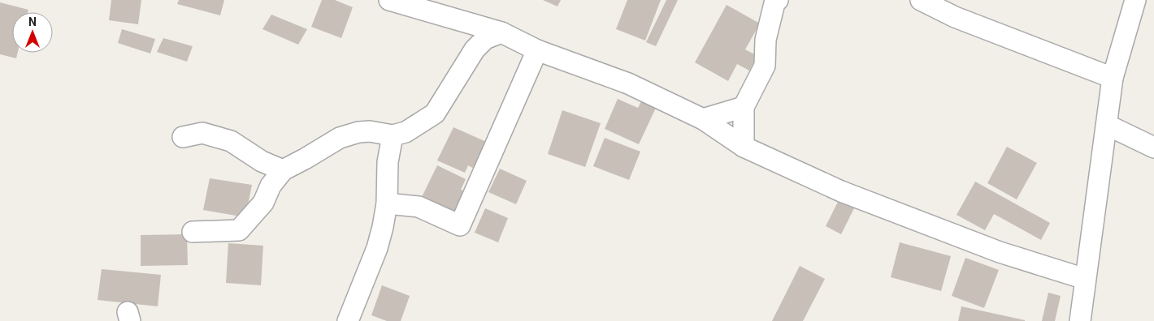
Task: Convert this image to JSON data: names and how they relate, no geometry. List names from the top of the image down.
{
  "north": "top"
}
